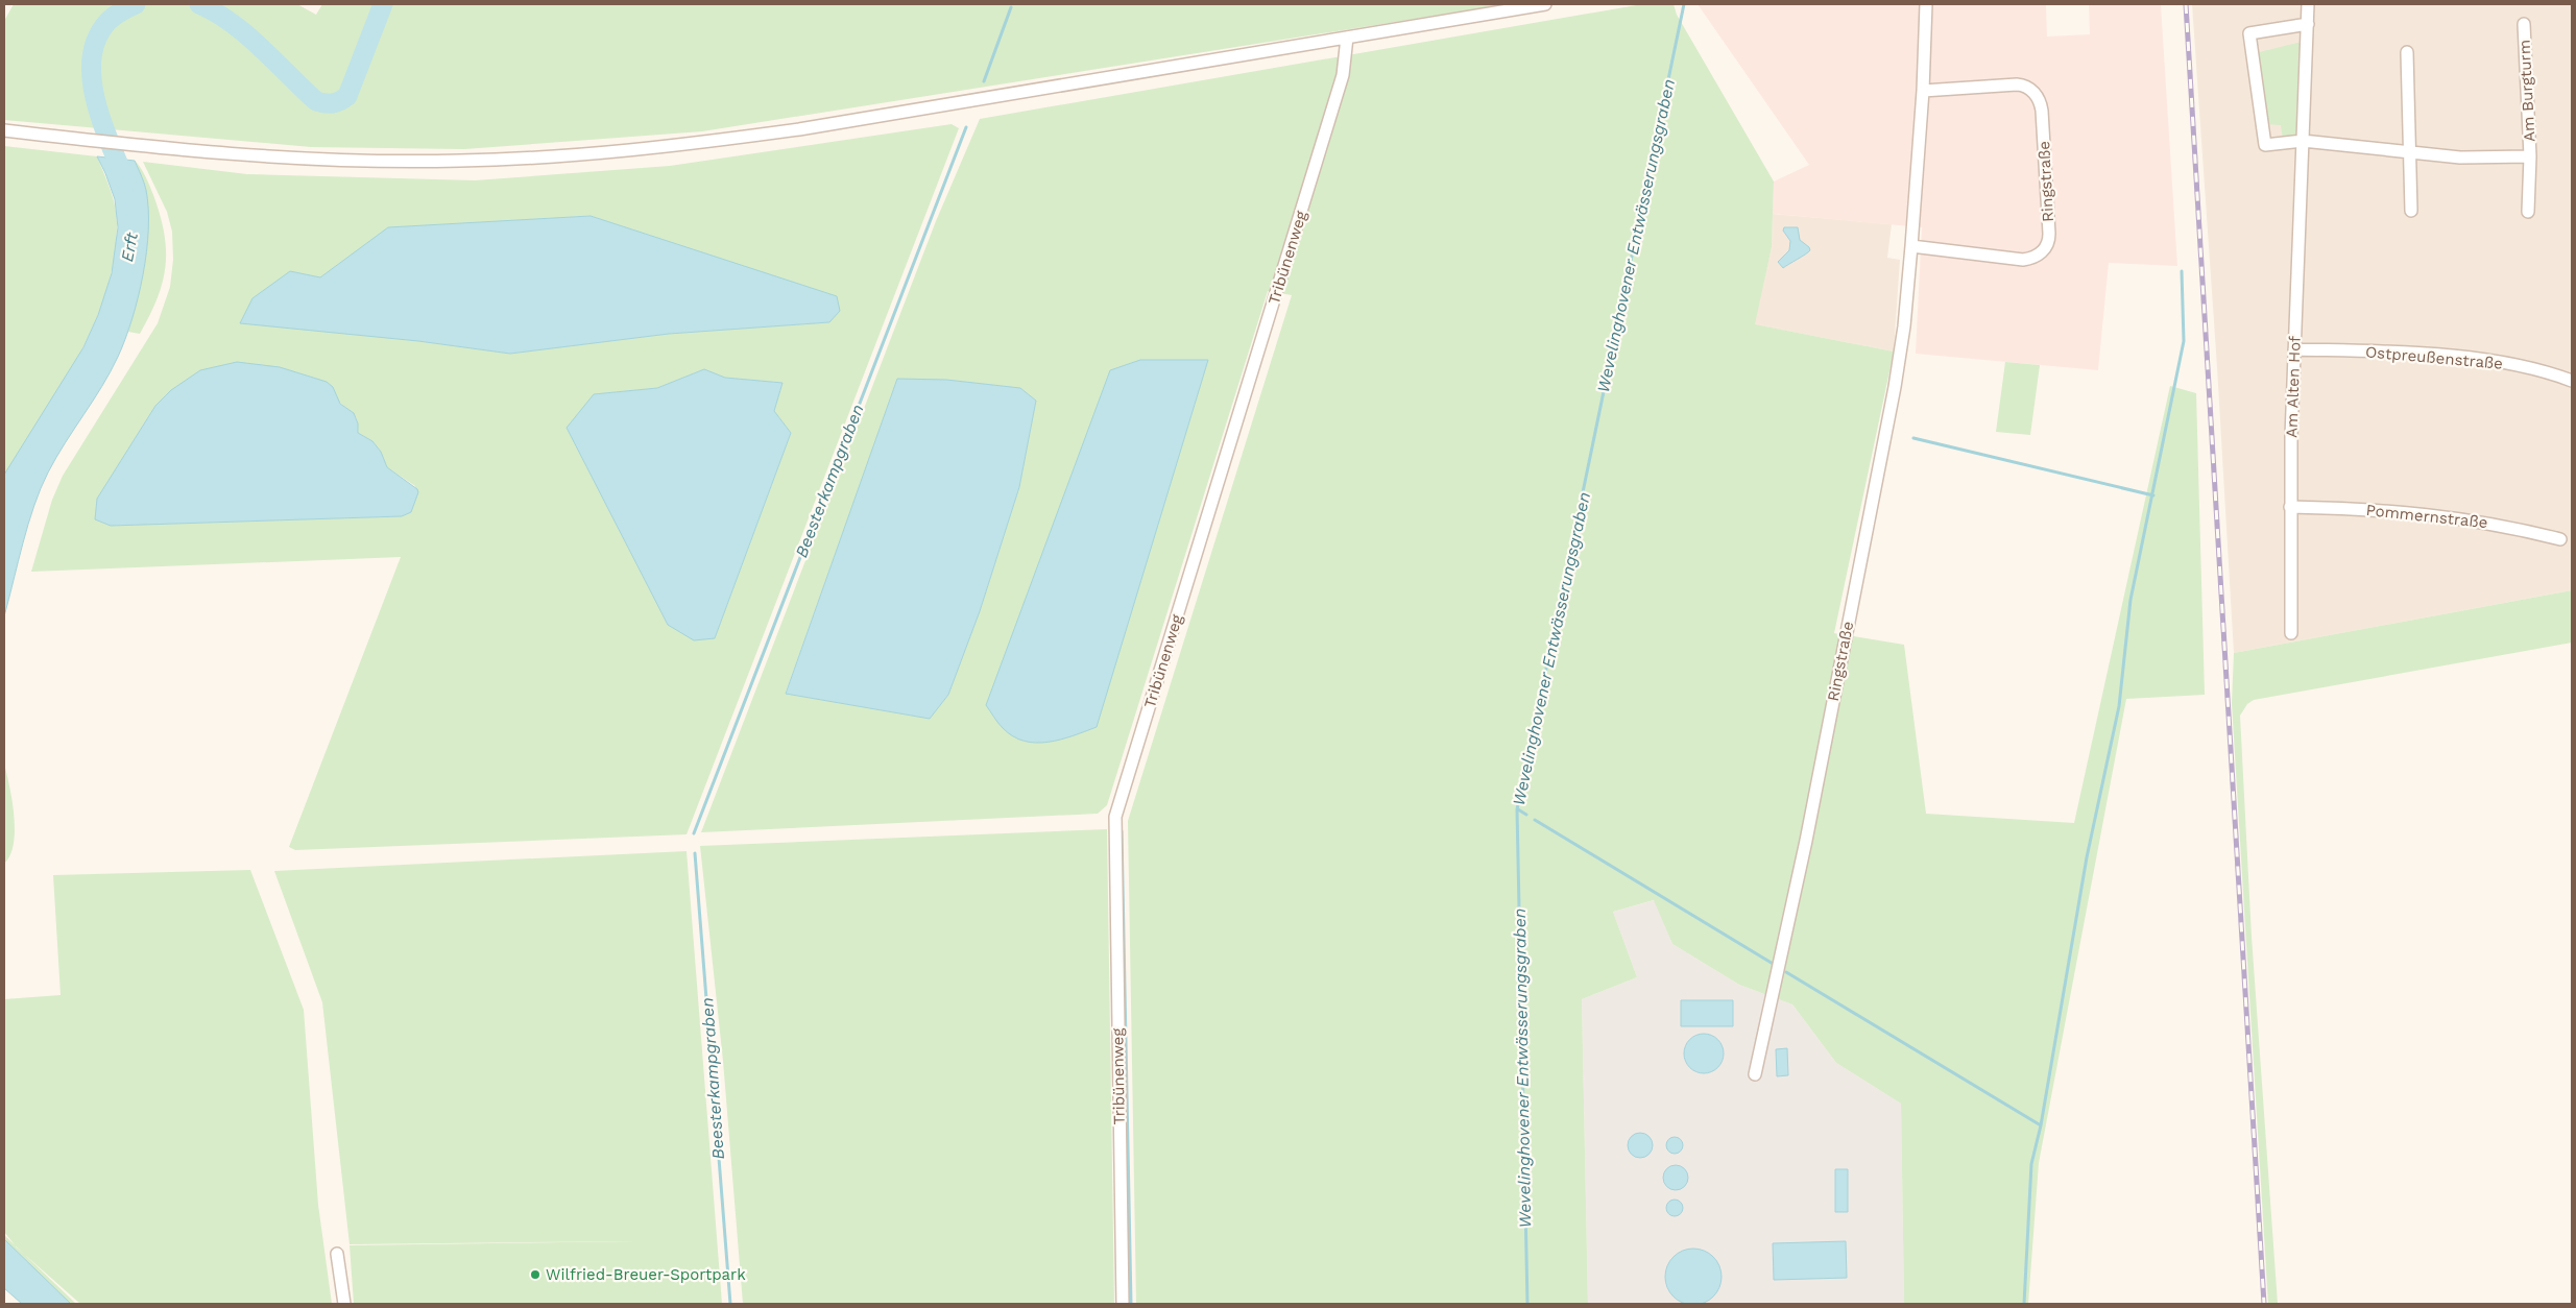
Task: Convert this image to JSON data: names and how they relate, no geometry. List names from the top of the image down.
{
  "streets": {
    "street": [
      "Am Burgturm",
      "Ringstraße",
      "Tribünenweg",
      "Ostpreußenstraße",
      "Am Alten Hof",
      "Pommernstraße"
    ]
  },
  "crossings": [
    ["Am Burgturm", "Am Alten Hof"],
    ["Ostpreußenstraße", "Am Alten Hof"],
    ["Am Alten Hof", "Pommernstraße"]
  ],
  "water": ["Wevelinghovener Entwässerungsgraben", "Erft", "Beesterkampgraben"],
  "places": ["Wilfried-Breuer-Sportpark"]
}
